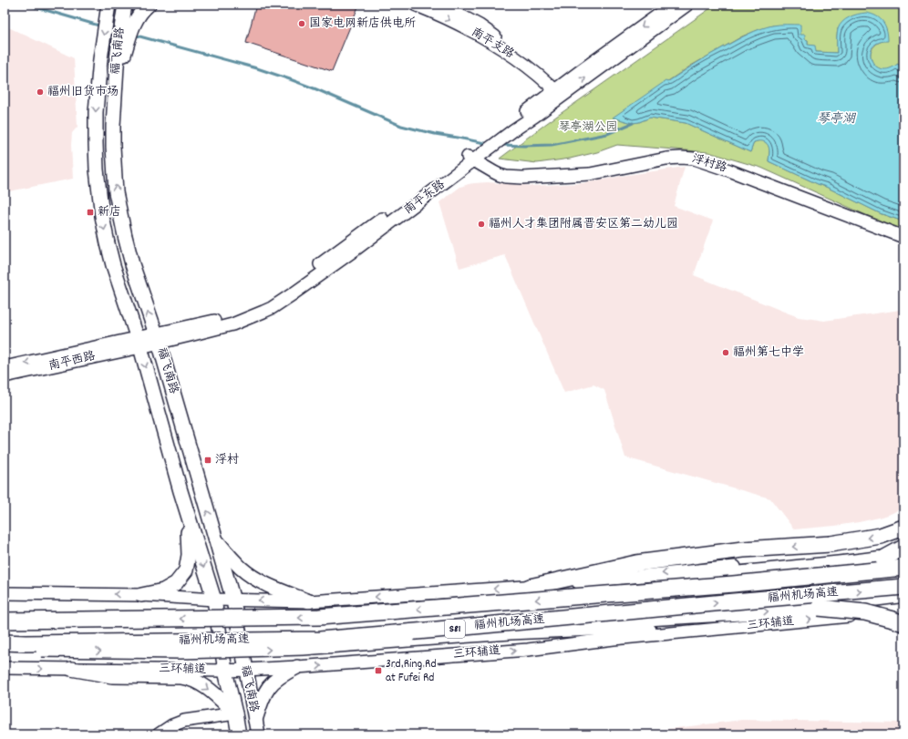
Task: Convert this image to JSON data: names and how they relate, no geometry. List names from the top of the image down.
{
  "streets": {
    "highway": ["福州机场高速", "S81"],
    "main road": [
      "南平支路",
      "福飞南路",
      "浮村路",
      "南平东路",
      "南平西路",
      "三环辅道"
    ]
  },
  "crossings": [
    ["南平支路", "南平东路"],
    ["福飞南路", "南平东路"],
    ["福飞南路", "南平西路"],
    ["福飞南路", "三环辅道"],
    ["浮村路", "南平东路"],
    ["南平东路", "南平西路"]
  ],
  "water": ["琴亭湖"],
  "parks": ["琴亭湖公园"],
  "places": {
    "other": [
      "国家电网新店供电所",
      "福州旧货市场",
      "福州人才集团附属晋安区第二幼儿园",
      "福州第七中学"
    ],
    "transit": ["新店", "浮村", "3rd Ring Rd at Fufei Rd"]
  }
}
